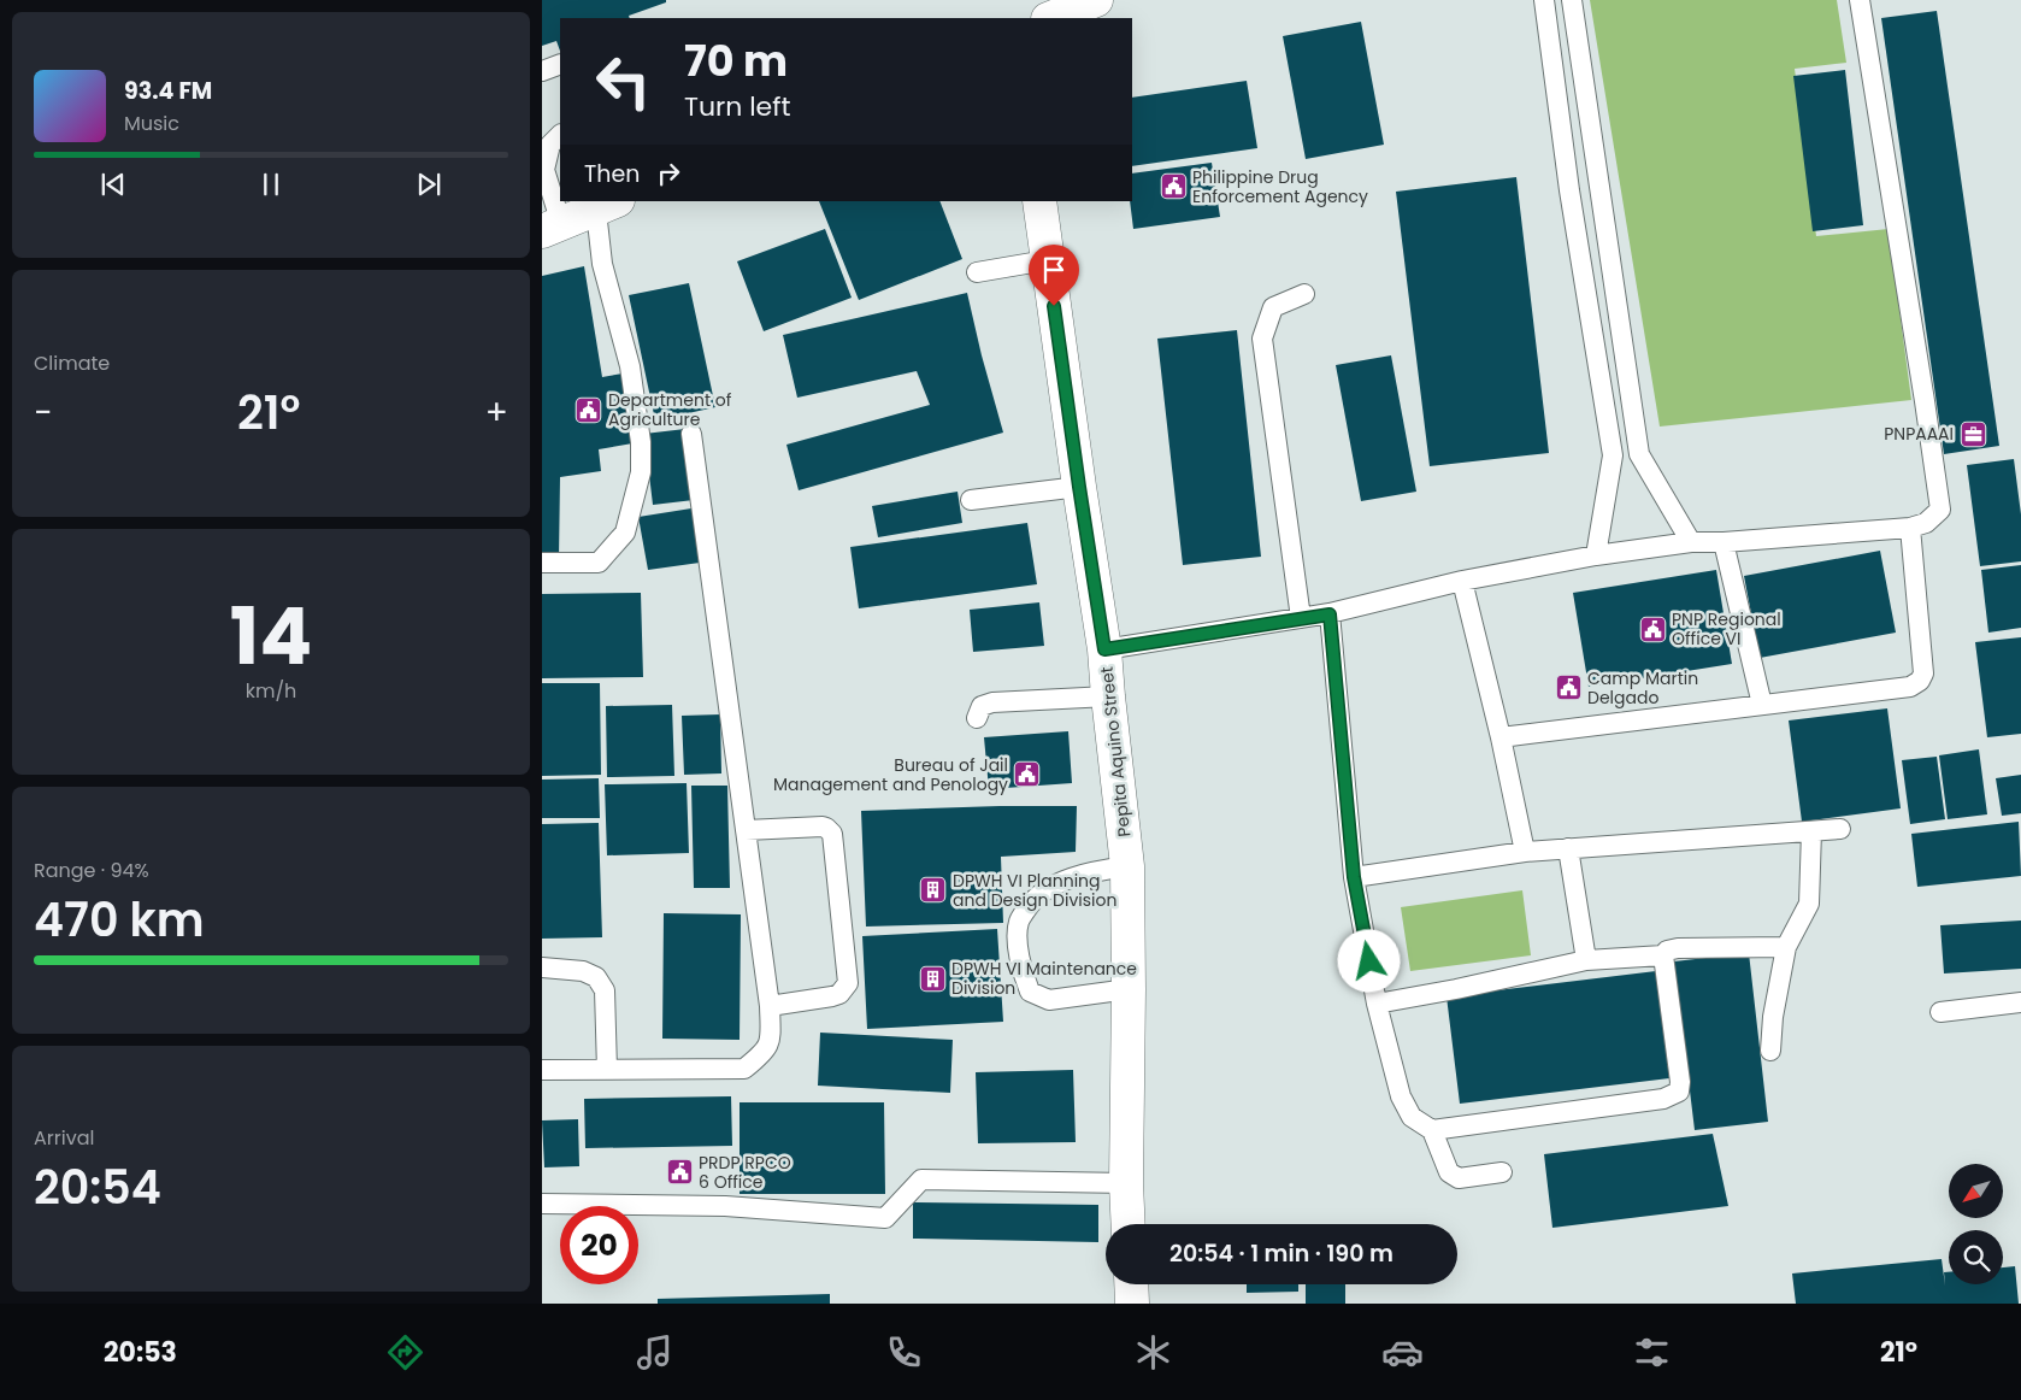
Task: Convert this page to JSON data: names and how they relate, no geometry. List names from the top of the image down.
{
  "streets": {
    "street": ["Pepita Aquino Street"]
  },
  "places": {
    "public building": [
      "Philippine Drug Enforcement Agency",
      "Department of Agriculture",
      "PNP Regional Office VI",
      "Camp Martin Delgado",
      "Bureau of Jail Management and Penology",
      "PRDP RPCO 6 Office"
    ],
    "office": ["PNPAAAI"],
    "building": ["DPWH VI Planning and Design Division", "DPWH VI Maintenance Division"]
  },
  "north": "bottom left",
  "page": {
    "turn": ["70 m", "Turn left"],
    "song": ["93.4 FM", "Music"],
    "then": "Then",
    "tile": [
      "Climate",
      ["14", "km/h"],
      ["Range · 94%", "470 km"],
      ["Arrival", "20:54"]
    ],
    "heat": ["−", "21°", "+"],
    "limit": "20",
    "trip": "20:54 · 1 min · 190 m",
    "tabs": ["20:53", "21°"]
  }
}
